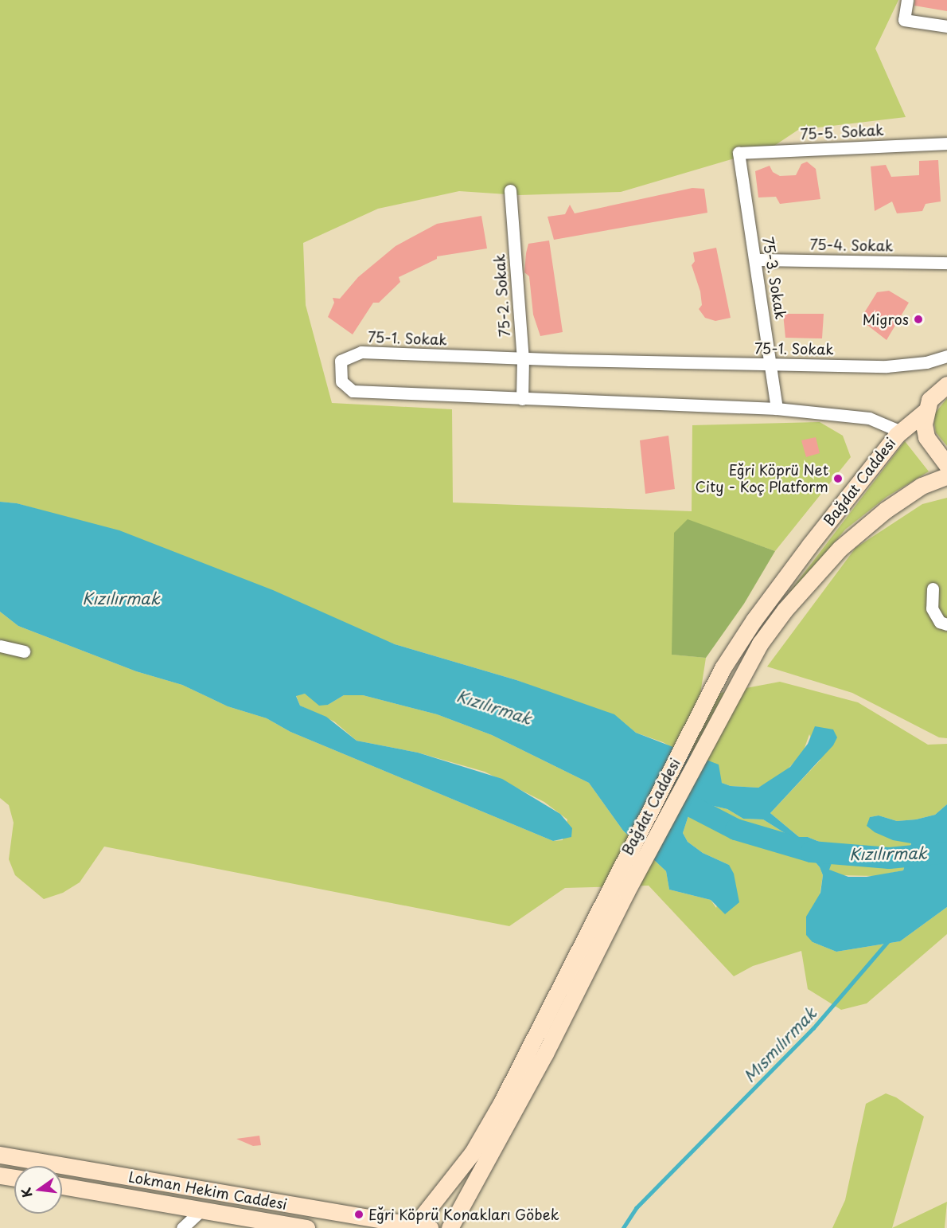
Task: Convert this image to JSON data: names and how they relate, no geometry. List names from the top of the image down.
{
  "streets": {
    "main road": ["Bağdat Caddesi", "Lokman Hekim Caddesi"],
    "street": [
      "75-5. Sokak",
      "75-4. Sokak",
      "75-3. Sokak",
      "75-2. Sokak",
      "75-1. Sokak"
    ]
  },
  "crossings": [
    ["75-5. Sokak", "75-3. Sokak"],
    ["75-4. Sokak", "75-3. Sokak"],
    ["75-3. Sokak", "75-1. Sokak"],
    ["75-2. Sokak", "75-1. Sokak"],
    ["75-1. Sokak", "Bağdat Caddesi"],
    ["Bağdat Caddesi", "Lokman Hekim Caddesi"]
  ],
  "water": ["Kızılırmak", "Mısmılırmak"],
  "places": ["Migros", "Eğri Köprü Net City - Koç Platform", "Eğri Köprü Konakları Göbek"],
  "north": "left"
}
